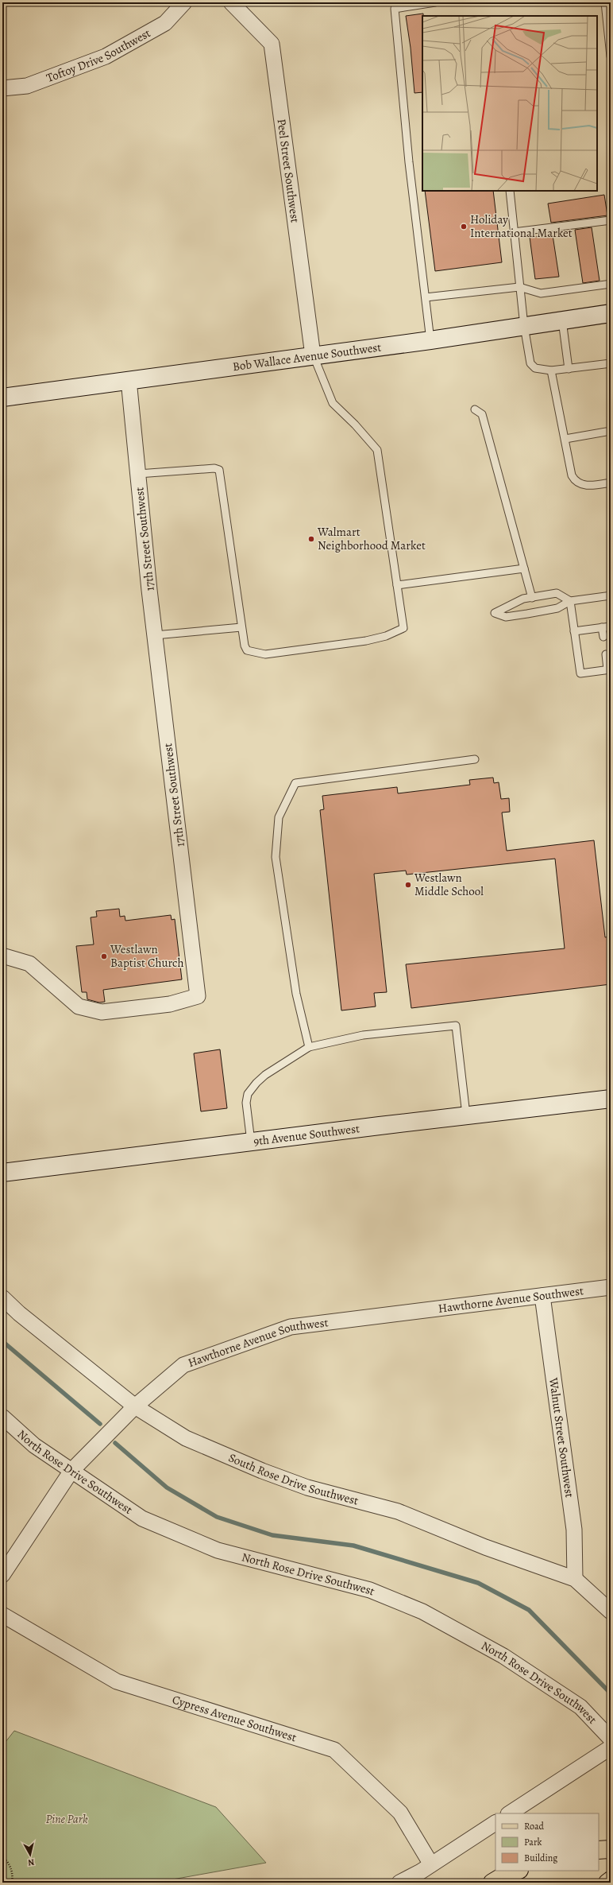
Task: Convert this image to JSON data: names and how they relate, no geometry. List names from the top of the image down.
{
  "streets": {
    "main road": ["Bob Wallace Avenue Southwest", "9th Avenue Southwest"],
    "street": [
      "Toftoy Drive Southwest",
      "Peel Street Southwest",
      "17th Street Southwest",
      "Hawthorne Avenue Southwest",
      "Walnut Street Southwest",
      "North Rose Drive Southwest",
      "South Rose Drive Southwest",
      "Cypress Avenue Southwest"
    ]
  },
  "crossings": [
    ["Peel Street Southwest", "Bob Wallace Avenue Southwest"],
    ["Bob Wallace Avenue Southwest", "17th Street Southwest"],
    ["Hawthorne Avenue Southwest", "Walnut Street Southwest"],
    ["Hawthorne Avenue Southwest", "North Rose Drive Southwest"],
    ["Hawthorne Avenue Southwest", "South Rose Drive Southwest"],
    ["Walnut Street Southwest", "South Rose Drive Southwest"]
  ],
  "parks": ["Pine Park"],
  "places": [
    "Holiday International Market",
    "Walmart Neighborhood Market",
    "Westlawn Middle School",
    "Westlawn Baptist Church"
  ],
  "legend": ["Road", "Park", "Building"],
  "north": "bottom"
}
